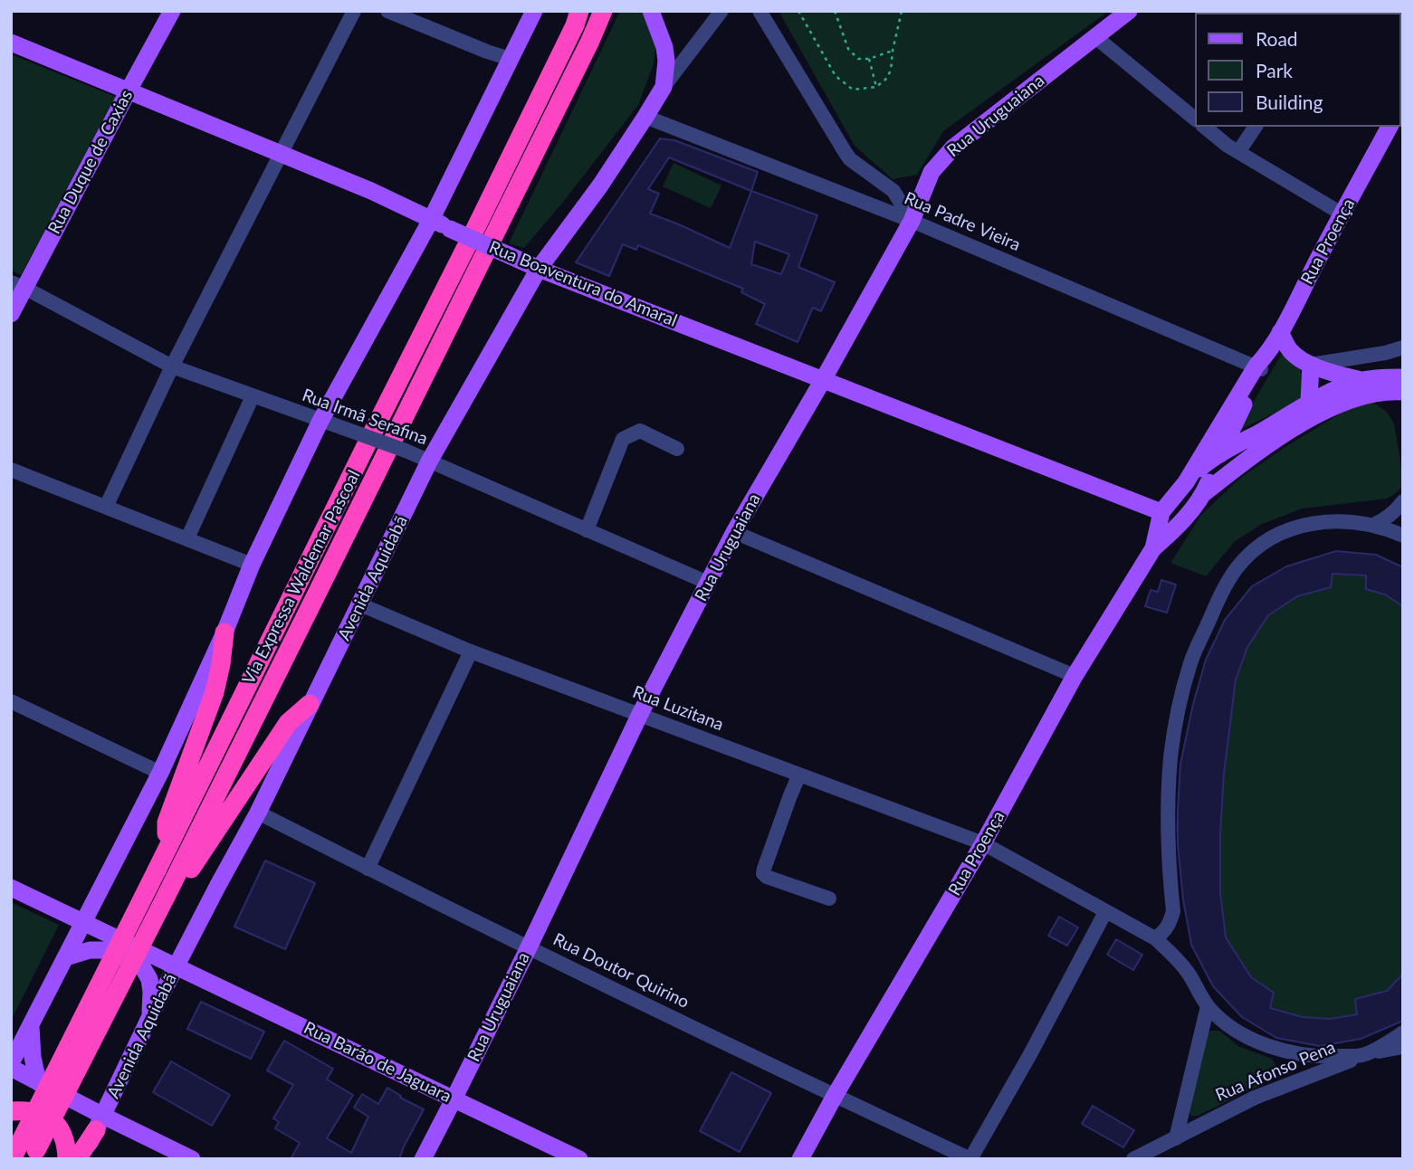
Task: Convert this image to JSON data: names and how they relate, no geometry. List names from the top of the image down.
{
  "streets": {
    "highway": ["Via Expressa Waldemar Pascoal"],
    "main road": [
      "Rua Uruguaiana",
      "Rua Duque de Caxias",
      "Rua Proença",
      "Rua Boaventura do Amaral",
      "Avenida Aquidabã",
      "Rua Barão de Jaguara"
    ],
    "street": [
      "Rua Padre Vieira",
      "Rua Irmã Serafina",
      "Rua Luzitana",
      "Rua Doutor Quirino",
      "Rua Afonso Pena"
    ]
  },
  "crossings": [
    ["Rua Uruguaiana", "Rua Padre Vieira"],
    ["Rua Uruguaiana", "Rua Boaventura do Amaral"],
    ["Rua Uruguaiana", "Rua Irmã Serafina"],
    ["Rua Uruguaiana", "Rua Luzitana"],
    ["Rua Uruguaiana", "Rua Doutor Quirino"],
    ["Rua Uruguaiana", "Rua Barão de Jaguara"],
    ["Rua Duque de Caxias", "Rua Boaventura do Amaral"],
    ["Rua Duque de Caxias", "Rua Irmã Serafina"],
    ["Rua Padre Vieira", "Rua Proença"],
    ["Rua Padre Vieira", "Avenida Aquidabã"],
    ["Rua Proença", "Rua Boaventura do Amaral"],
    ["Rua Proença", "Rua Luzitana"],
    ["Rua Proença", "Rua Doutor Quirino"],
    ["Rua Boaventura do Amaral", "Avenida Aquidabã"],
    ["Rua Irmã Serafina", "Avenida Aquidabã"],
    ["Avenida Aquidabã", "Rua Luzitana"],
    ["Avenida Aquidabã", "Rua Doutor Quirino"],
    ["Avenida Aquidabã", "Rua Barão de Jaguara"],
    ["Rua Luzitana", "Rua Afonso Pena"]
  ],
  "legend": ["Road", "Park", "Building"]
}
